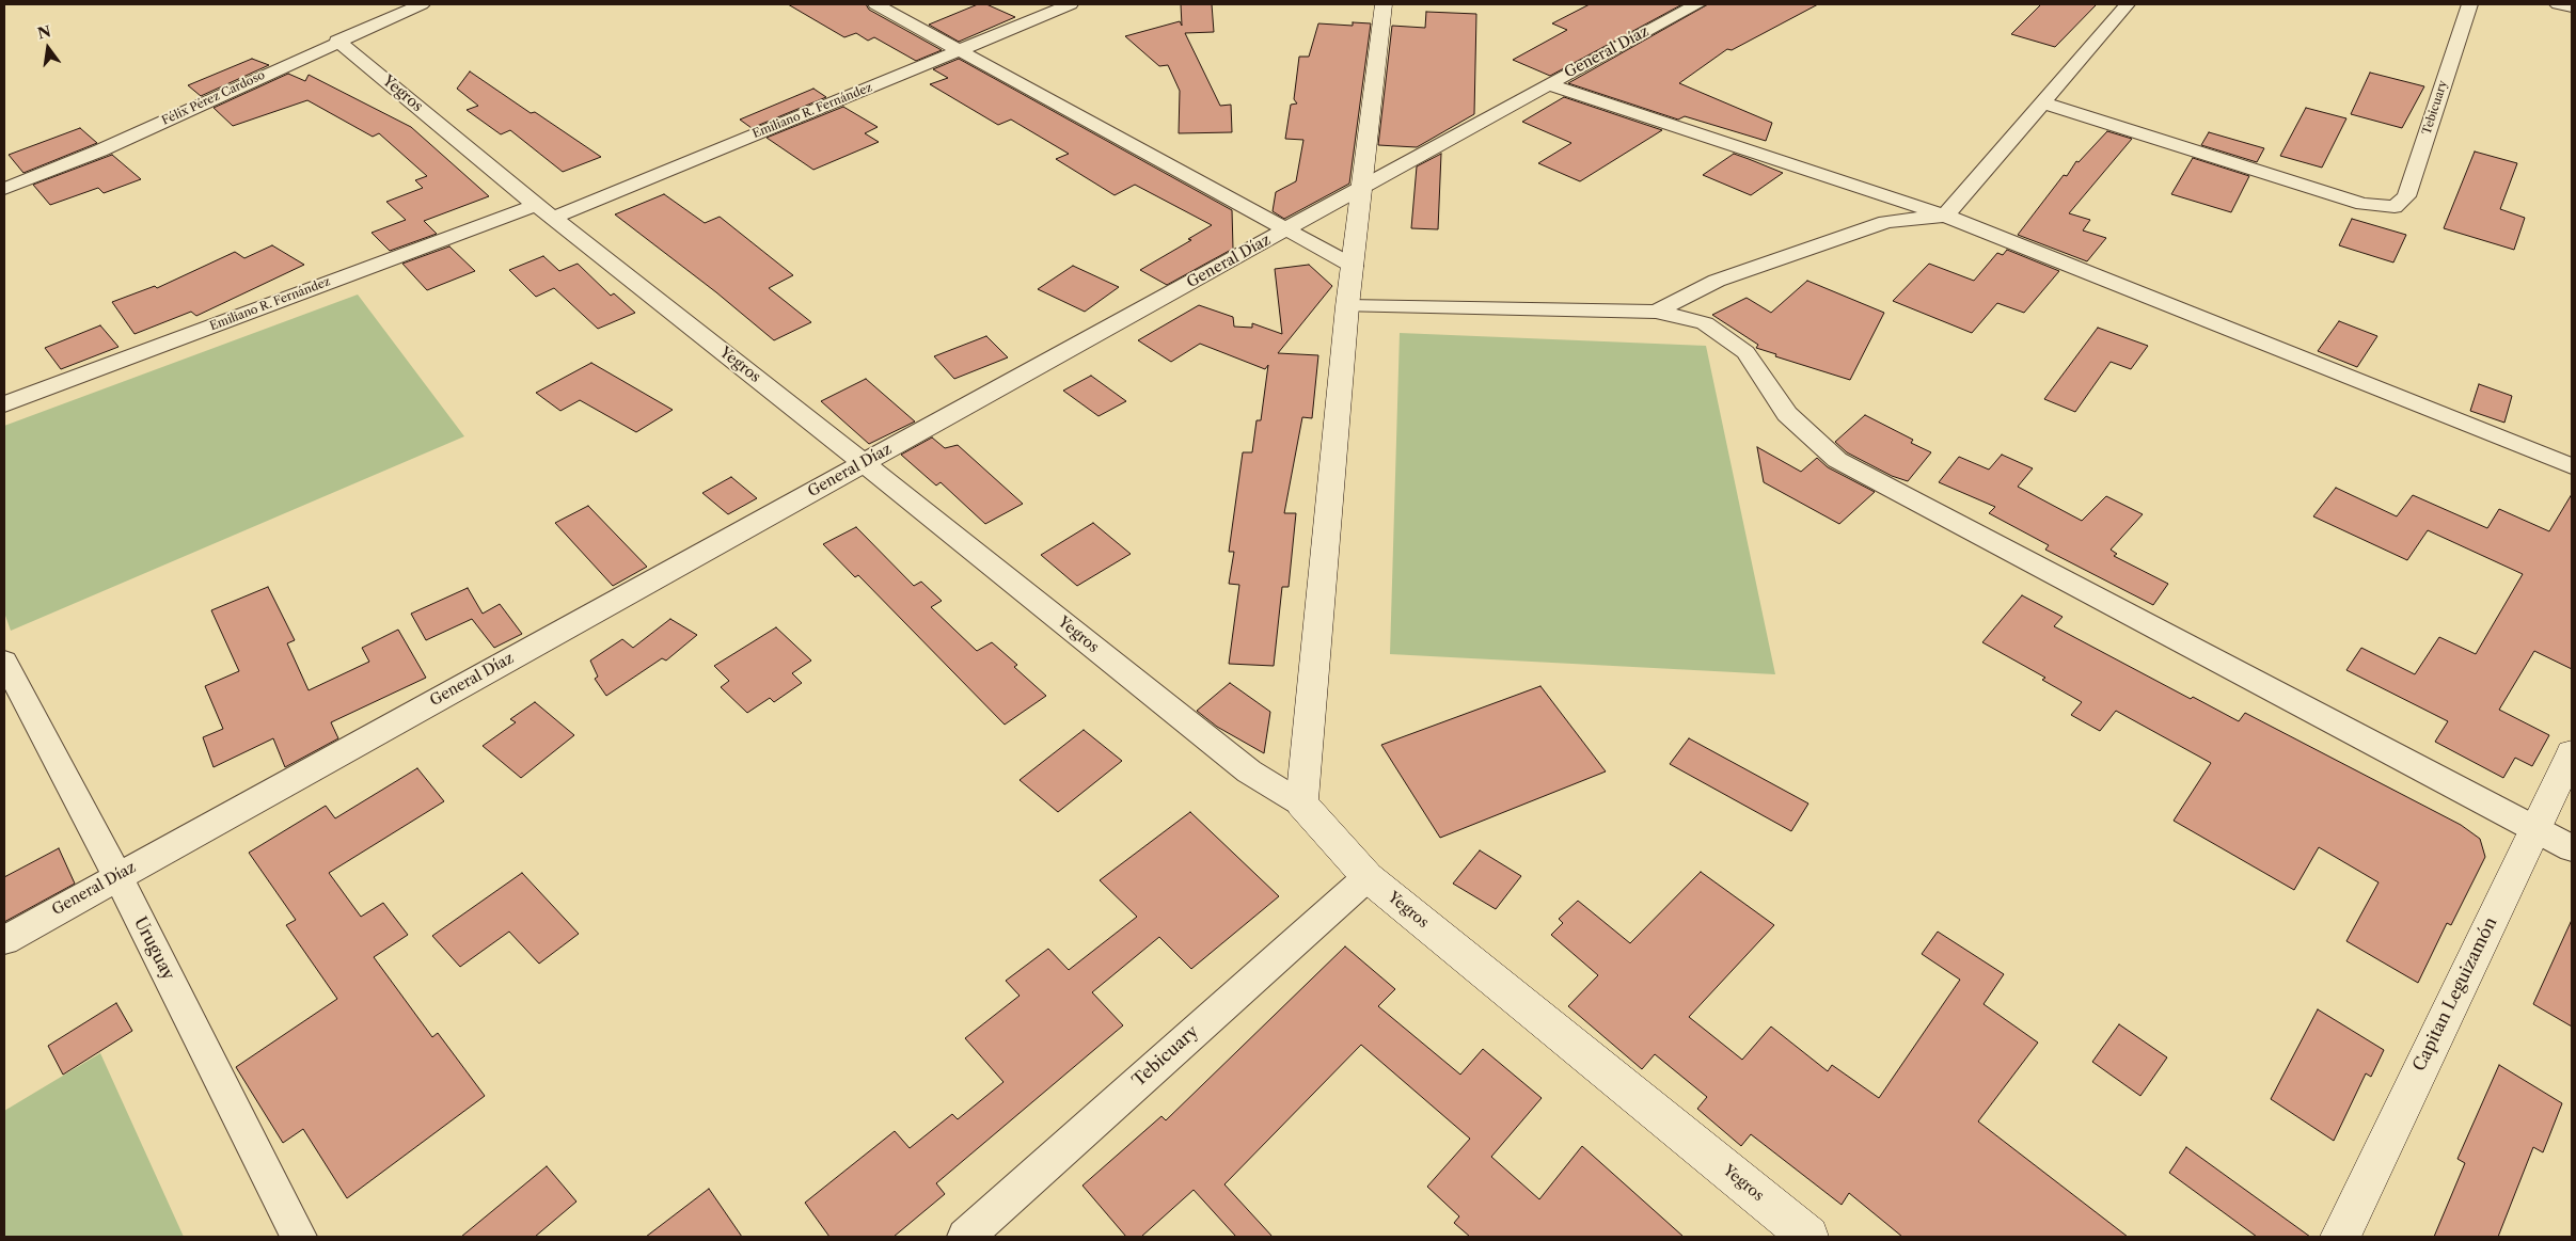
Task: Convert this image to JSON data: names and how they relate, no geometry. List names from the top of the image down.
{
  "streets": {
    "street": [
      "General Díaz",
      "Yegros",
      "Félix Pérez Cardoso",
      "Tebicuary",
      "Emiliano R. Fernández",
      "Uruguay",
      "Capitan Leguizamón"
    ]
  },
  "crossings": [
    ["General Díaz", "Yegros"],
    ["General Díaz", "Uruguay"],
    ["Yegros", "Félix Pérez Cardoso"],
    ["Yegros", "Tebicuary"],
    ["Yegros", "Emiliano R. Fernández"]
  ],
  "north": "top"
}
